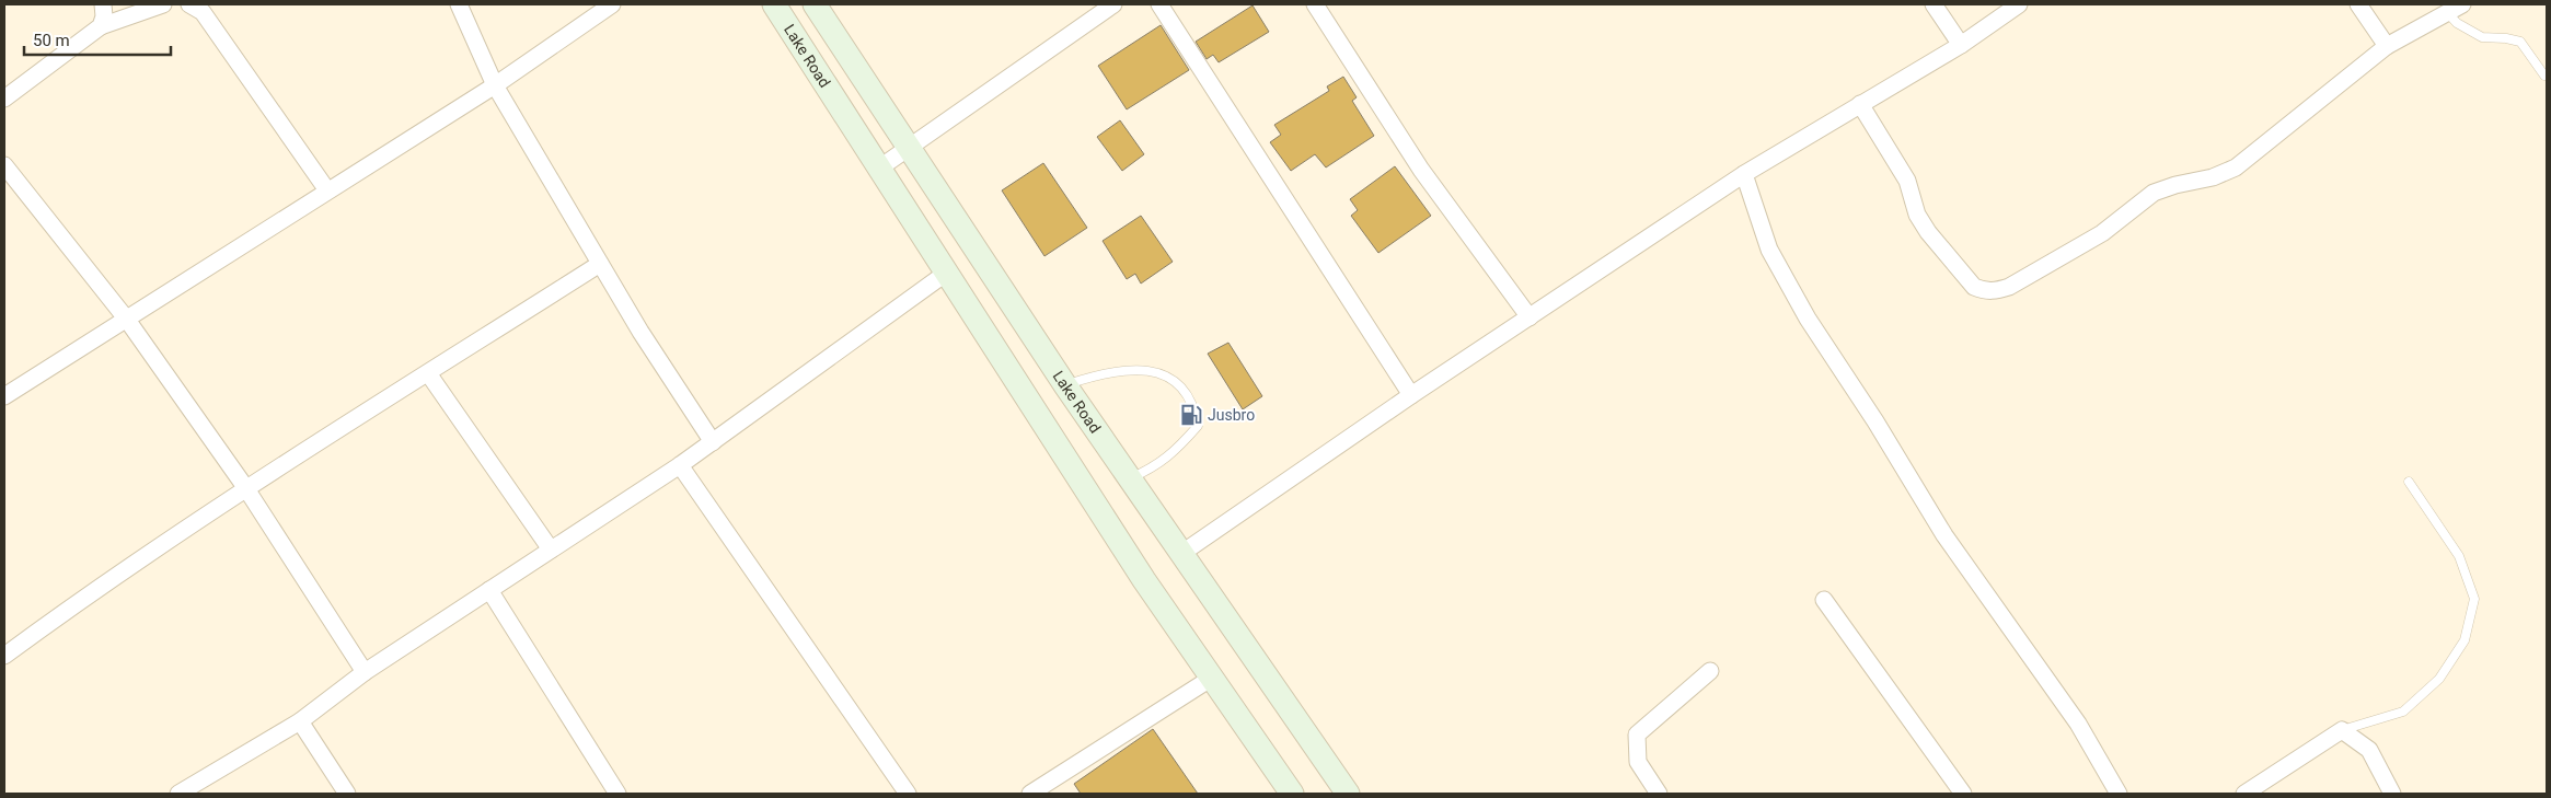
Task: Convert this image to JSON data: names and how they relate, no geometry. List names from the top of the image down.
{
  "streets": {
    "main road": ["Lake Road"]
  },
  "places": {
    "fuel station": ["Jusbro"]
  },
  "scale_bar": "50 m"
}
